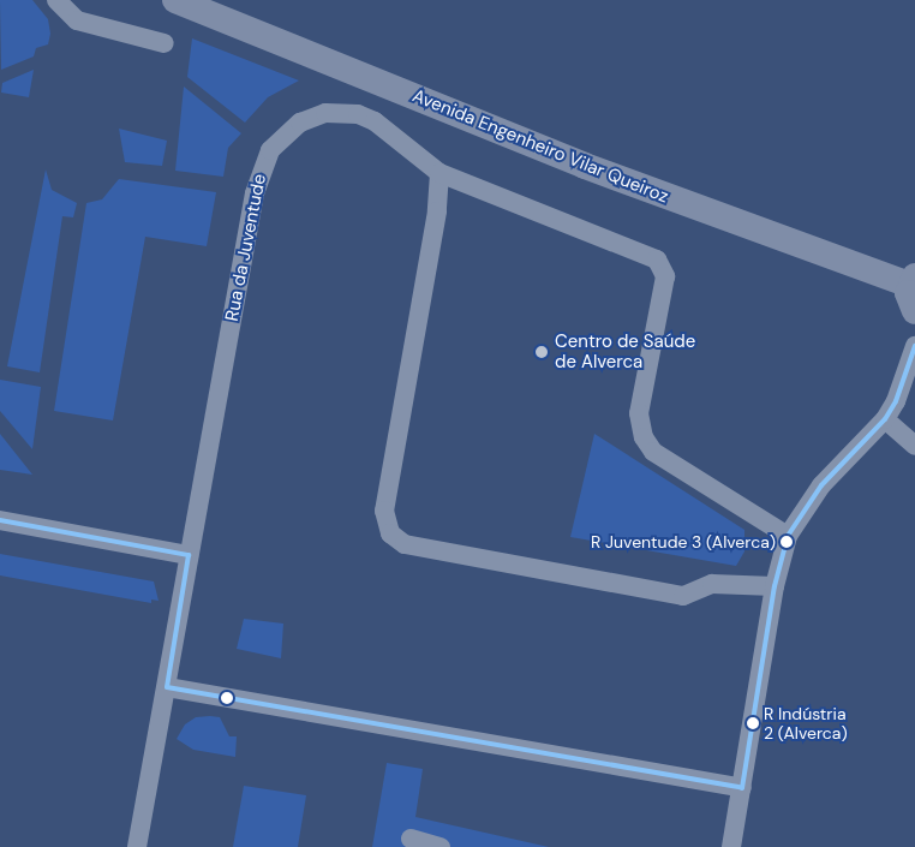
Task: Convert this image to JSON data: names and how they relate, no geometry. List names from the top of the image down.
{
  "streets": {
    "main road": ["Avenida Engenheiro Vilar Queiroz"],
    "street": ["Rua da Juventude"]
  },
  "places": ["Centro de Saúde de Alverca", "R Juventude 3 (Alverca)", "R Indústria 2 (Alverca)"]
}
